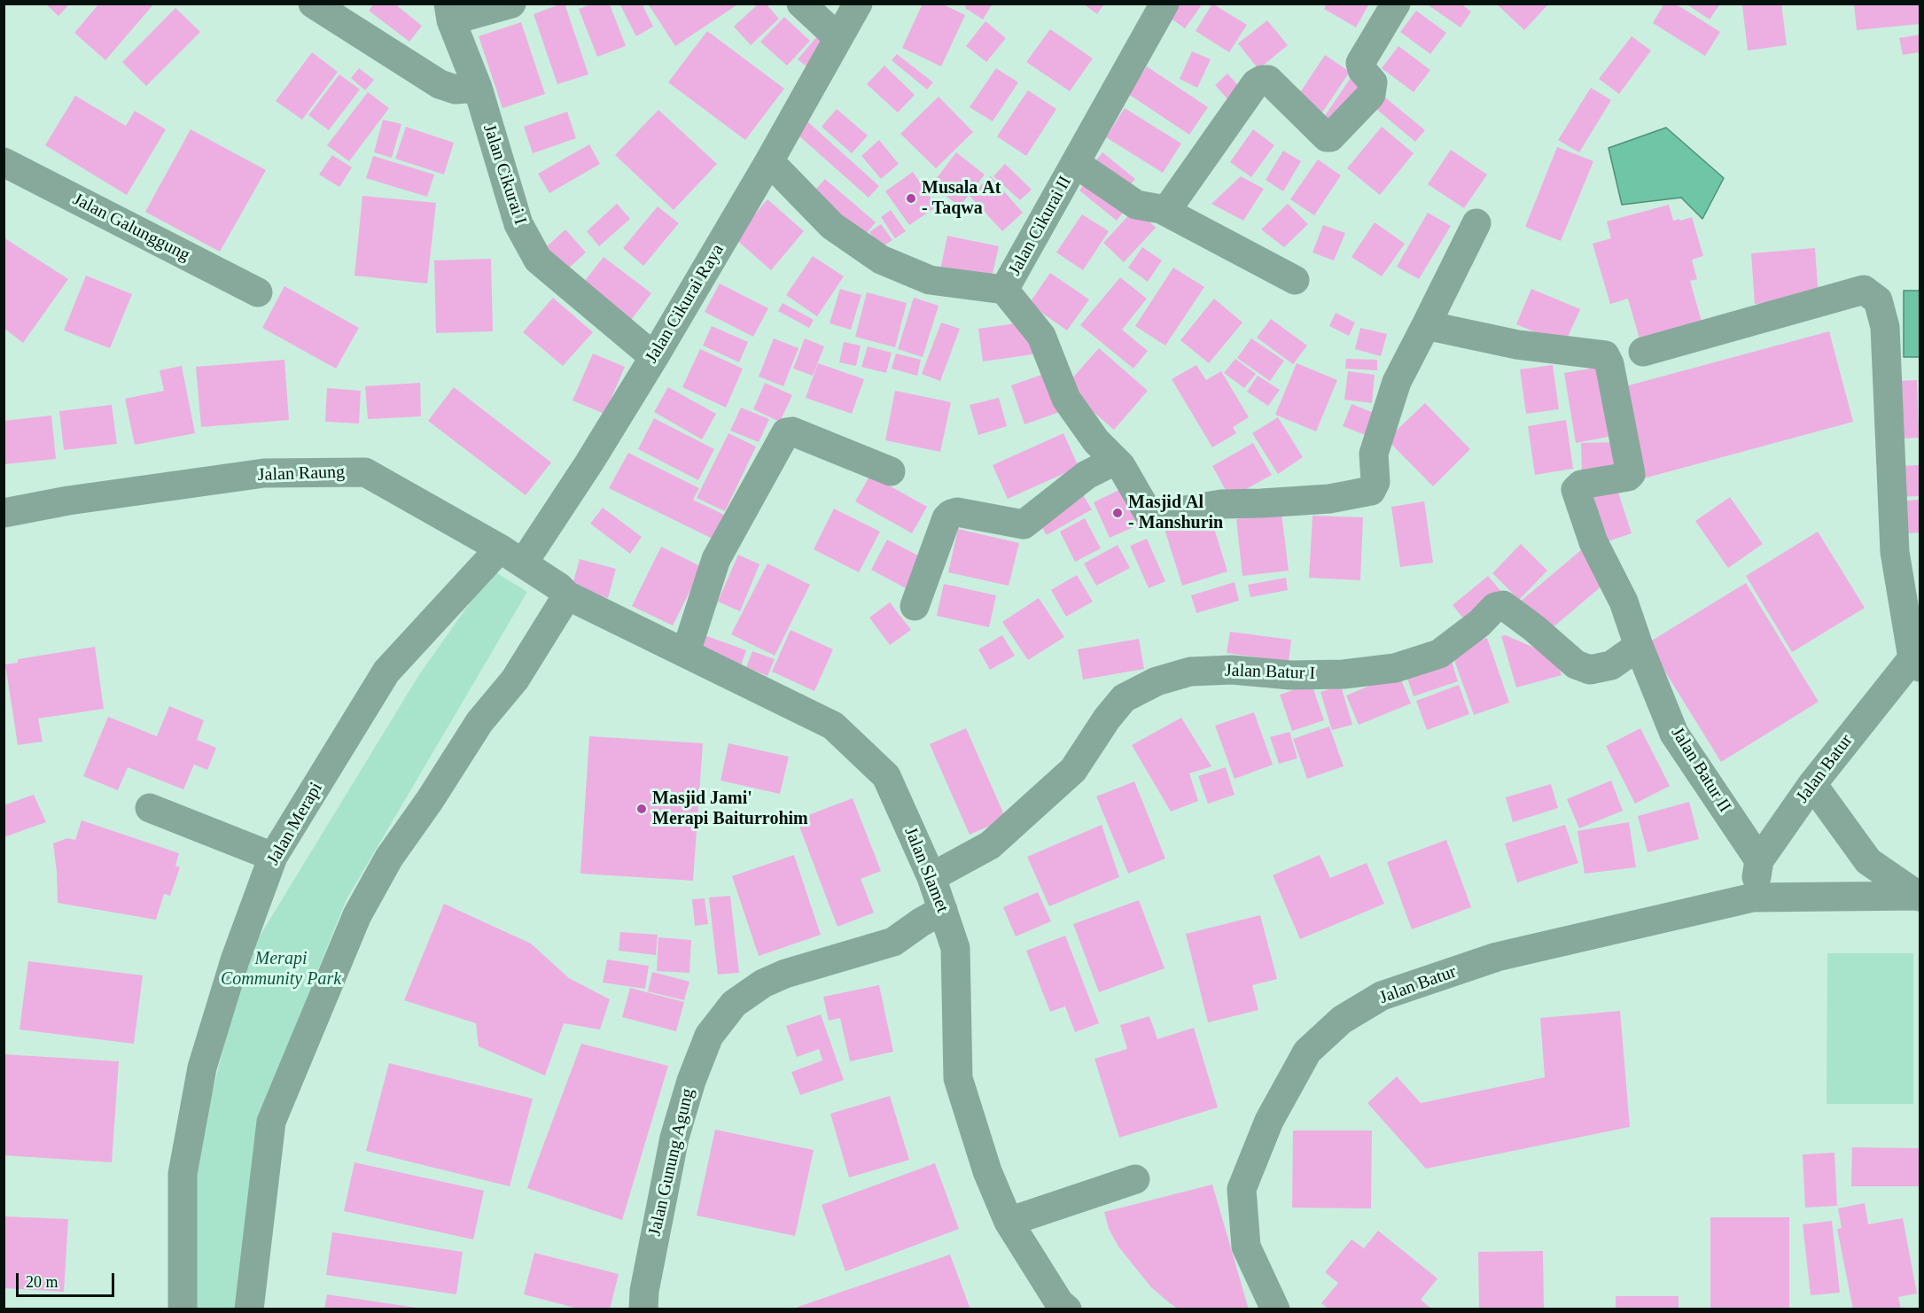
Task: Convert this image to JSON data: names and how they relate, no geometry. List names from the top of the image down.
{
  "streets": {
    "street": [
      "Jalan Cikurai I",
      "Jalan Cikurai II",
      "Jalan Galunggung",
      "Jalan Cikurai Raya",
      "Jalan Raung",
      "Jalan Batur I",
      "Jalan Batur",
      "Jalan Batur II",
      "Jalan Merapi",
      "Jalan Slamet",
      "Jalan Gunung Agung"
    ]
  },
  "crossings": [
    ["Jalan Cikurai I", "Jalan Cikurai Raya"],
    ["Jalan Cikurai II", "Jalan Cikurai Raya"],
    ["Jalan Cikurai Raya", "Jalan Raung"],
    ["Jalan Cikurai Raya", "Jalan Merapi"],
    ["Jalan Raung", "Jalan Merapi"],
    ["Jalan Raung", "Jalan Slamet"],
    ["Jalan Batur I", "Jalan Batur II"],
    ["Jalan Batur I", "Jalan Slamet"],
    ["Jalan Batur", "Jalan Batur II"],
    ["Jalan Slamet", "Jalan Gunung Agung"]
  ],
  "parks": ["Merapi Community Park"],
  "places": ["Musala At - Taqwa", "Masjid Al - Manshurin", "Masjid Jami' Merapi Baiturrohim"],
  "scale_bar": "20 m"
}
